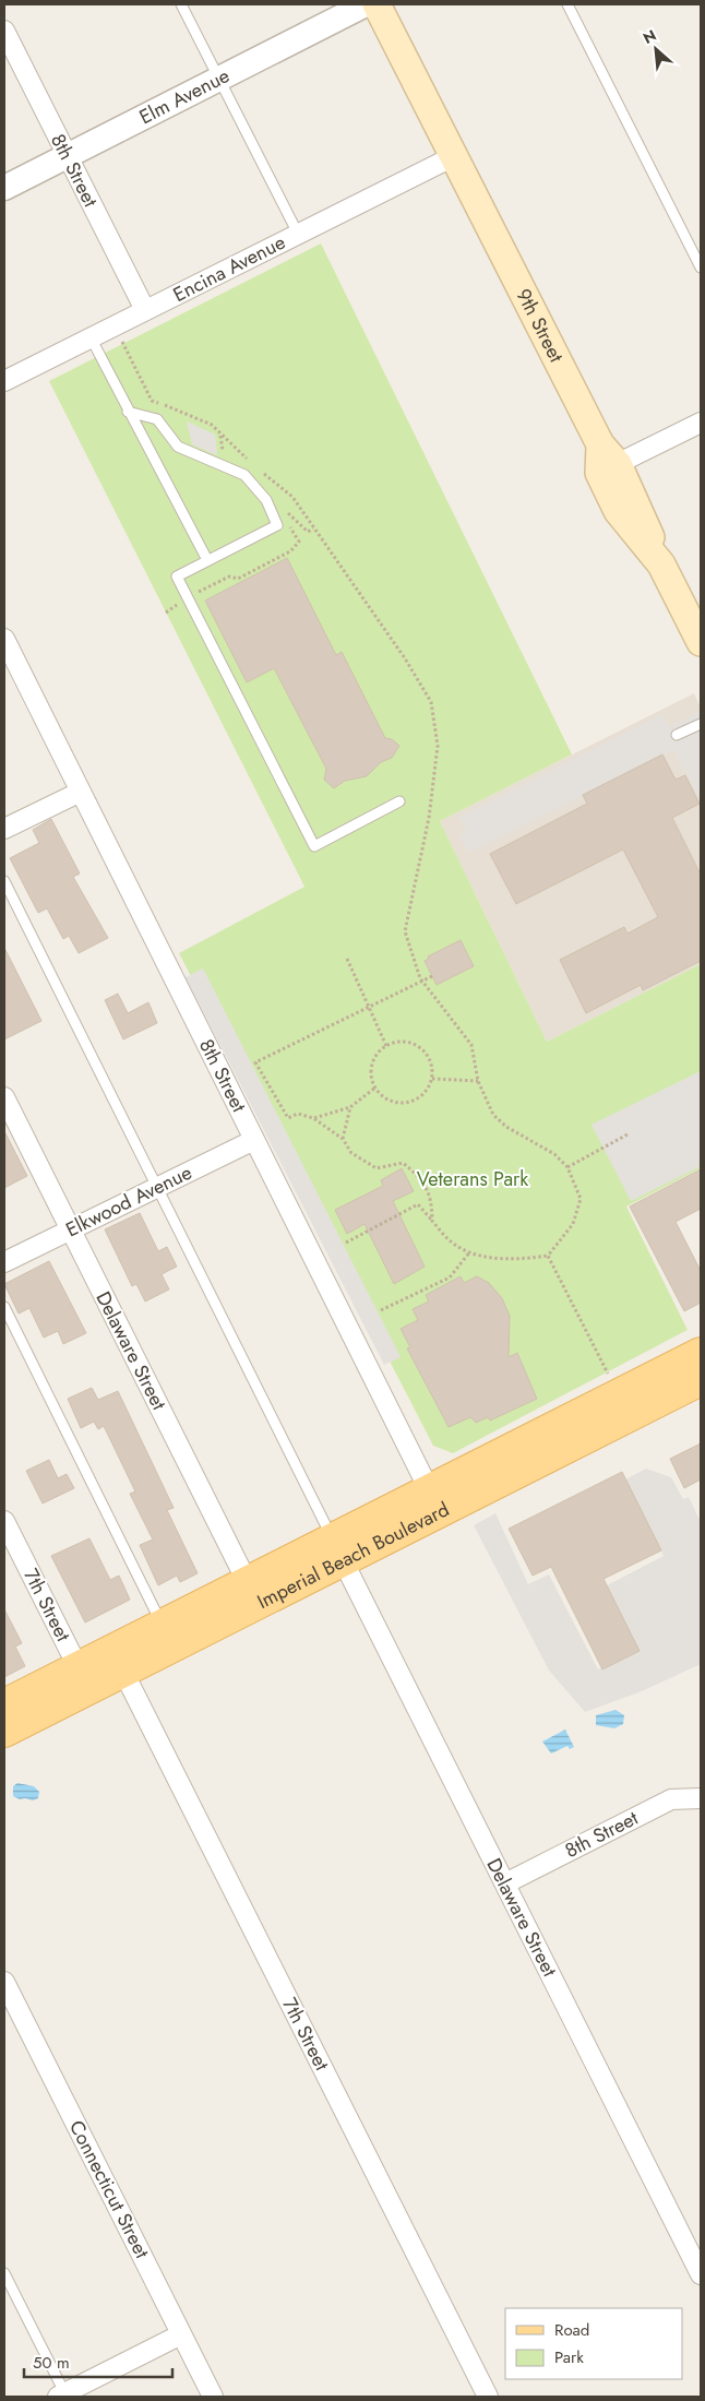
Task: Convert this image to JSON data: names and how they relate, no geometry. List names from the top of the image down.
{
  "streets": {
    "main road": ["9th Street", "Imperial Beach Boulevard"],
    "street": [
      "Elm Avenue",
      "8th Street",
      "Encina Avenue",
      "Elkwood Avenue",
      "Delaware Street",
      "7th Street",
      "Connecticut Street"
    ]
  },
  "crossings": [
    ["Elm Avenue", "8th Street"],
    ["8th Street", "Encina Avenue"],
    ["8th Street", "Elkwood Avenue"],
    ["8th Street", "Delaware Street"],
    ["8th Street", "Imperial Beach Boulevard"],
    ["Encina Avenue", "9th Street"],
    ["Elkwood Avenue", "Delaware Street"],
    ["Delaware Street", "Imperial Beach Boulevard"],
    ["Imperial Beach Boulevard", "7th Street"]
  ],
  "parks": ["Veterans Park"],
  "legend": ["Road", "Park"],
  "scale_bar": "50 m",
  "north": "top left"
}
